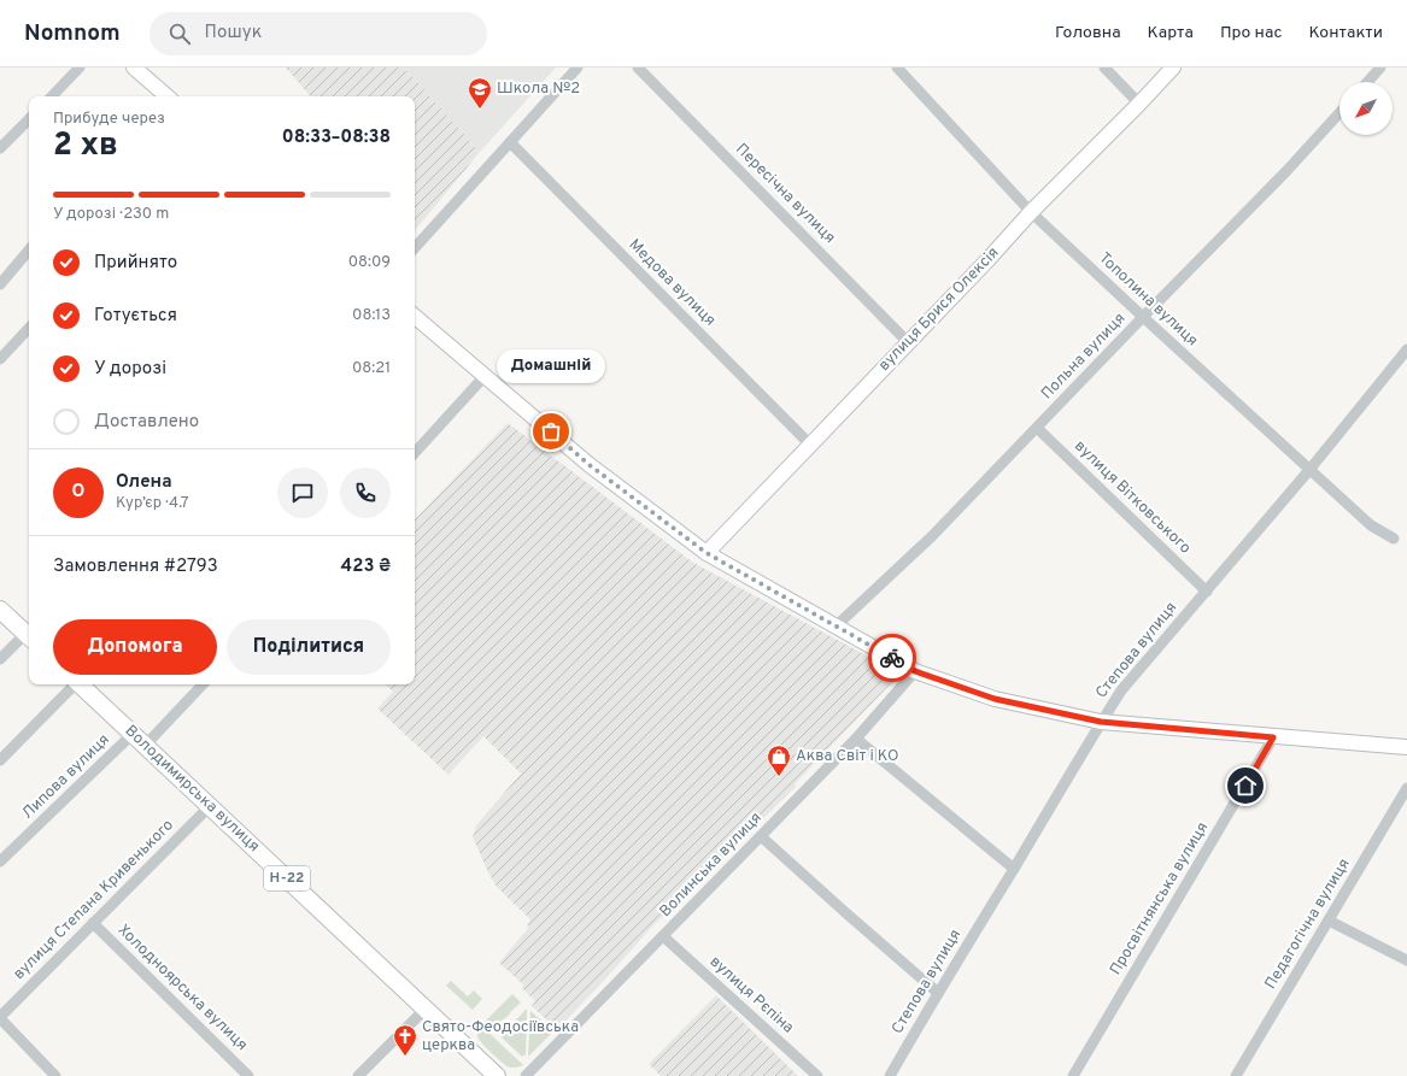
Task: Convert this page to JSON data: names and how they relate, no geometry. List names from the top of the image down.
{
  "streets": {
    "main road": ["Володимирська вулиця", "Н-22"],
    "street": [
      "Пересічна вулиця",
      "Медова вулиця",
      "Тополина вулиця",
      "вулиця Брися Олексія",
      "Польна вулиця",
      "вулиця Вітковського",
      "Степова вулиця",
      "Липова вулиця",
      "Волинська вулиця",
      "Просвітнянська вулиця",
      "вулиця Степана Кривенького",
      "Педагогічна вулиця",
      "Холодноярська вулиця",
      "вулиця Рєпіна"
    ]
  },
  "crossings": [
    ["Пересічна вулиця", "вулиця Брися Олексія"],
    ["Медова вулиця", "вулиця Брися Олексія"],
    ["Тополина вулиця", "вулиця Брися Олексія"],
    ["Тополина вулиця", "Польна вулиця"],
    ["Тополина вулиця", "Степова вулиця"],
    ["Польна вулиця", "вулиця Вітковського"],
    ["вулиця Вітковського", "Степова вулиця"],
    ["Липова вулиця", "Володимирська вулиця"],
    ["Володимирська вулиця", "вулиця Степана Кривенького"],
    ["Волинська вулиця", "вулиця Рєпіна"],
    ["вулиця Степана Кривенького", "Холодноярська вулиця"]
  ],
  "places": {
    "school or university": ["Школа №2"],
    "other": ["Домашній"],
    "shop": ["Аква Світ і КО"],
    "church": ["Свято-Феодосіївська церква"]
  },
  "north": "bottom left",
  "page": {
    "header": "Nomnom",
    "search": "Пошук",
    "nav": [
      "Головна",
      "Карта",
      "Про нас",
      "Контакти"
    ],
    "heading": ["2 хв", "Прибуде через", "08:33–08:38"],
    "panel": [
      "Олена",
      "Кур’єр · 4.7",
      "Замовлення #2793",
      "423 ₴"
    ],
    "bar": "У дорозі · 230 m",
    "list": [
      ["Прийнято", "08:09"],
      ["Готується", "08:13"],
      ["У дорозі", "08:21"],
      "Доставлено"
    ],
    "bubble": "Домашній",
    "round": "О",
    "buttons": ["Допомога", "Поділитися"]
  }
}
